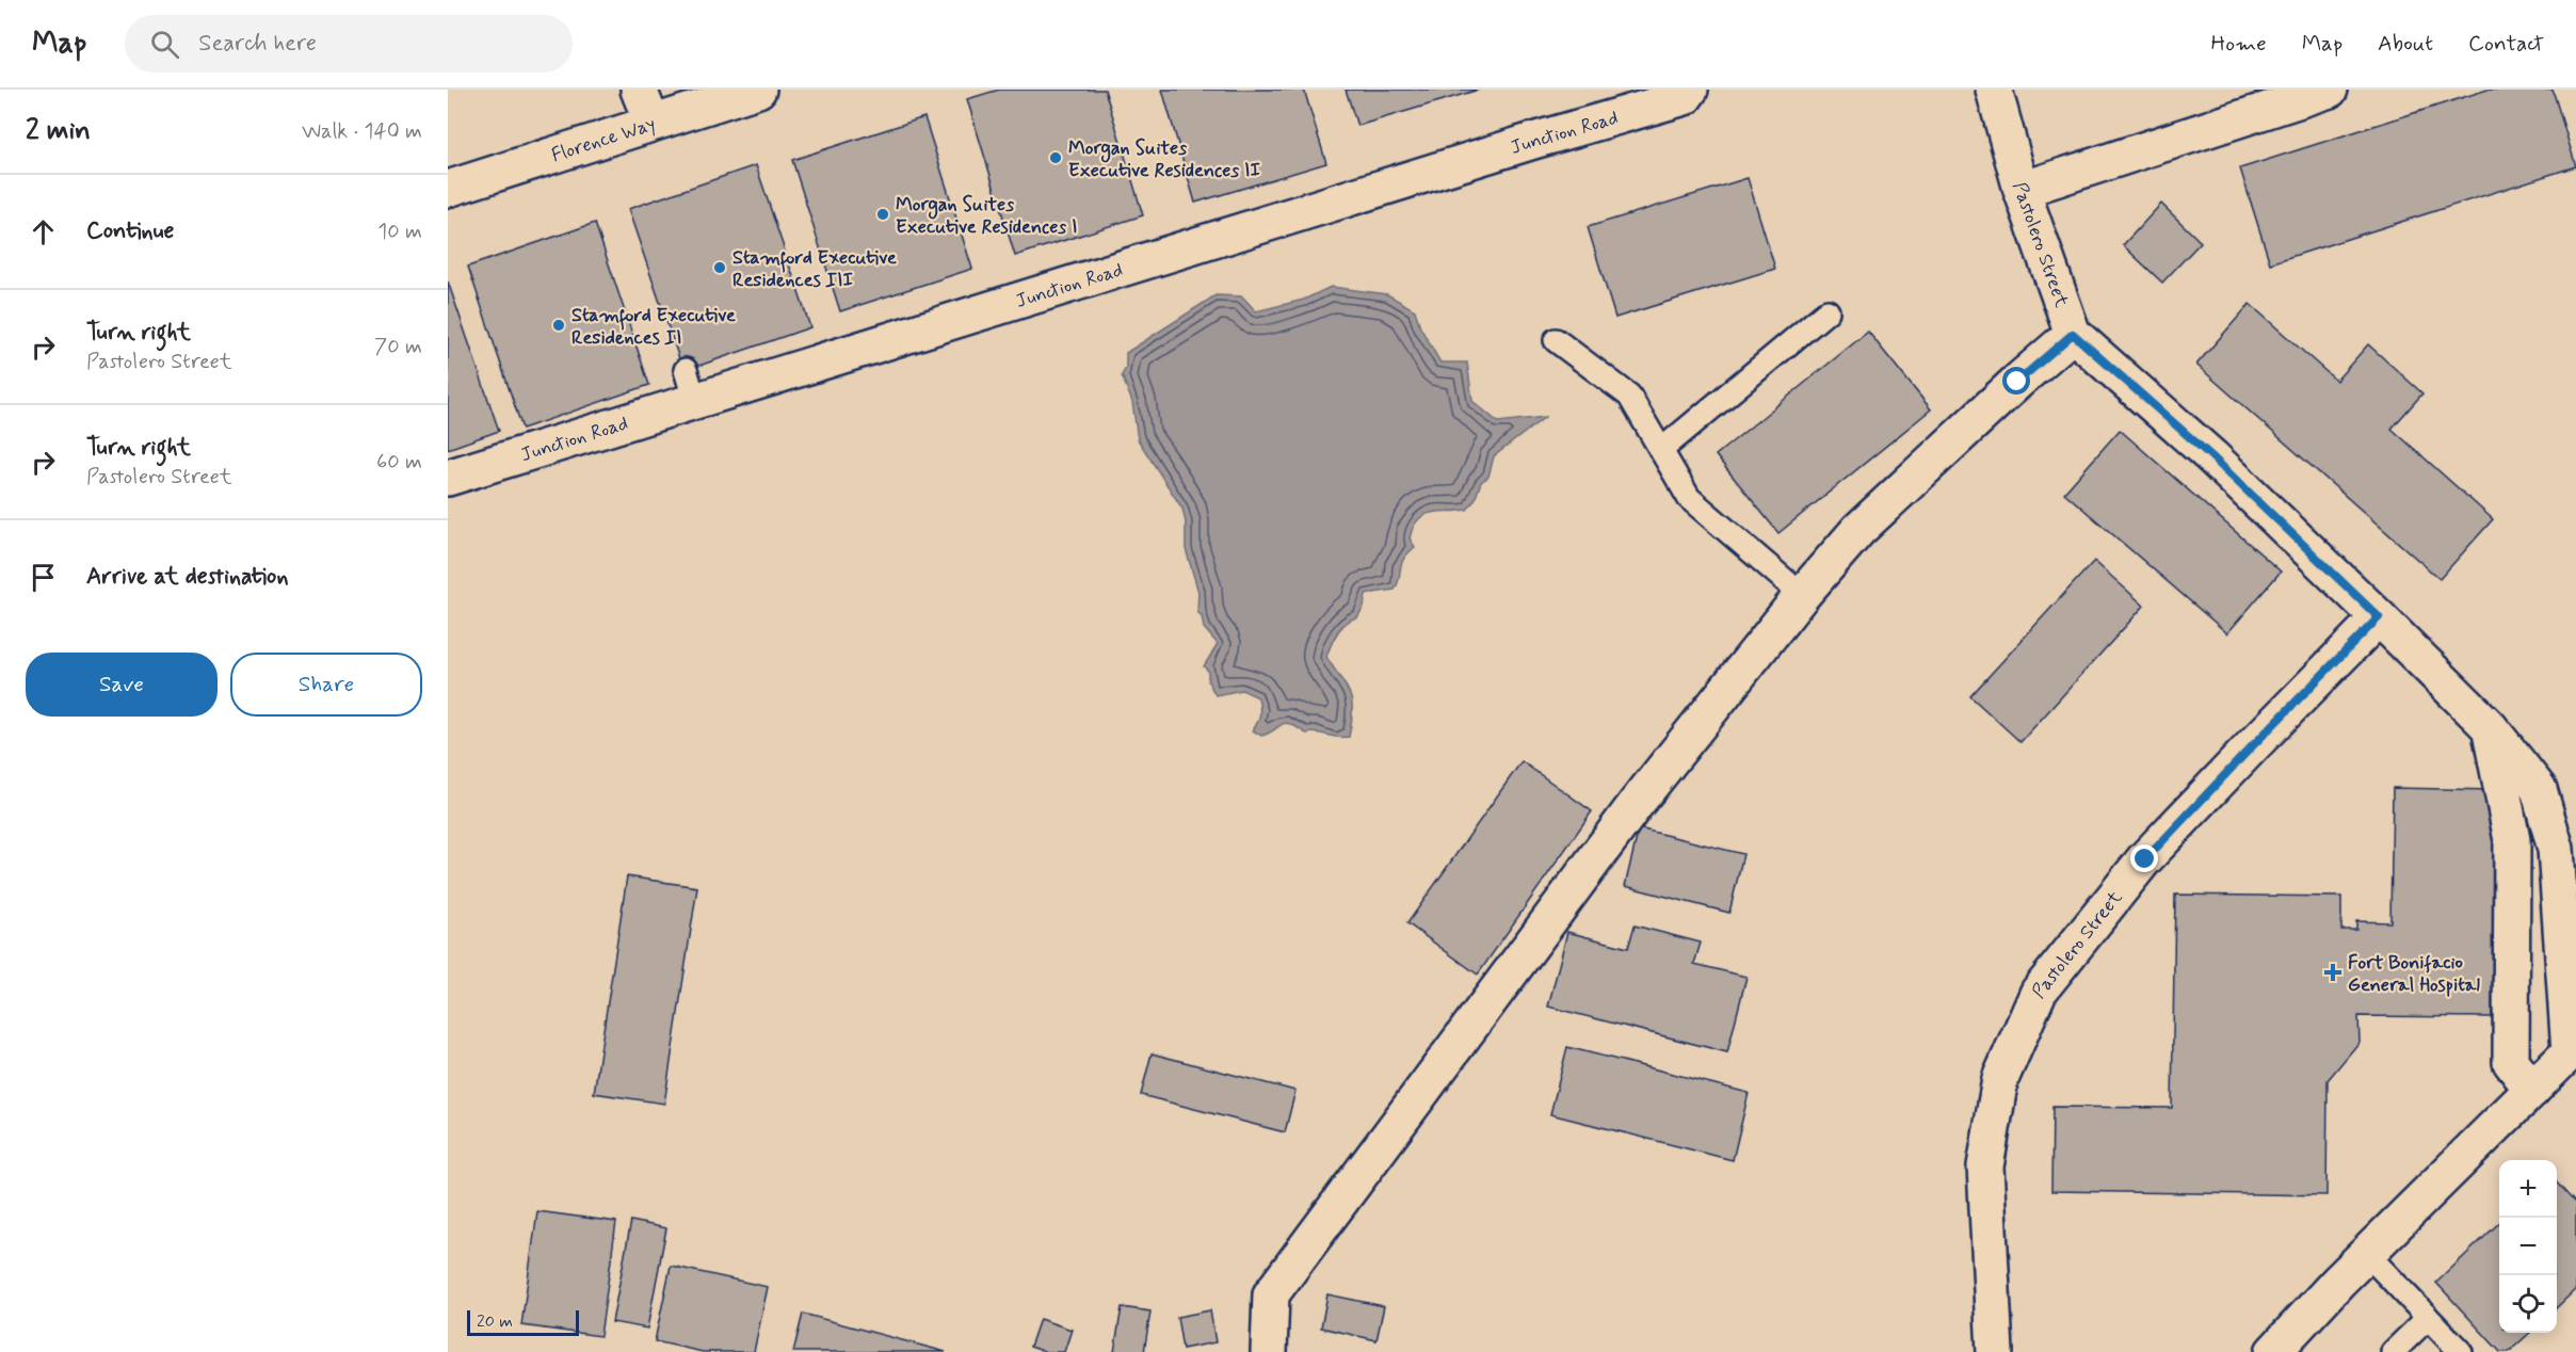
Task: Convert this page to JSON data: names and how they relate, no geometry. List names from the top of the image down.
{
  "streets": {
    "street": ["Junction Road", "Florence Way", "Pastolero Street"]
  },
  "places": {
    "other": [
      "Morgan Suites Executive Residences II",
      "Morgan Suites Executive Residences I",
      "Stamford Executive Residences III",
      "Stamford Executive Residences II"
    ],
    "health": ["Fort Bonifacio General Hospital"]
  },
  "scale_bar": "20 m",
  "page": {
    "header": "Map",
    "search": "Search here",
    "nav": [
      "Home",
      "Map",
      "About",
      "Contact"
    ],
    "heading": ["2 min", "Walk · 140 m"],
    "list": [
      ["Continue", "10 m"],
      ["Turn right", "Pastolero Street", "70 m"],
      ["Turn right", "Pastolero Street", "60 m"],
      "Arrive at destination"
    ],
    "buttons": ["Save", "Share"],
    "map_buttons": ["+", "−"],
    "scale": "20 m"
  }
}
